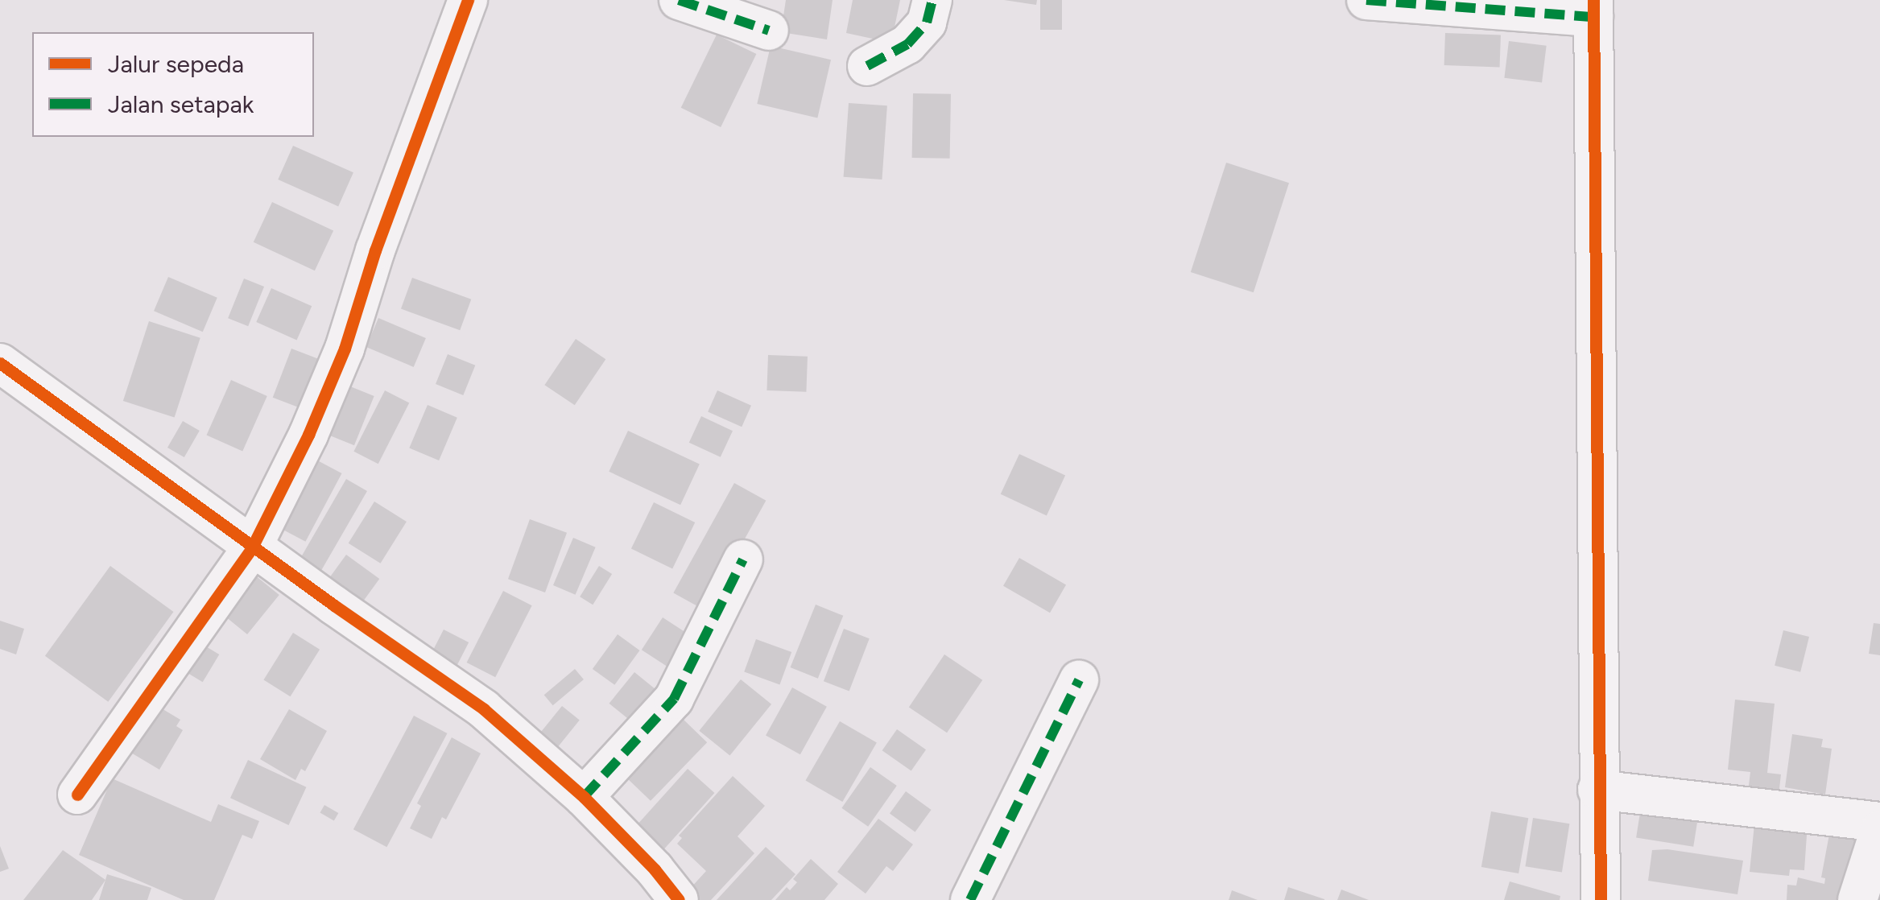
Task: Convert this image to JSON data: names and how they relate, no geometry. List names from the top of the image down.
{
  "legend": ["Jalur sepeda", "Jalan setapak"]
}
